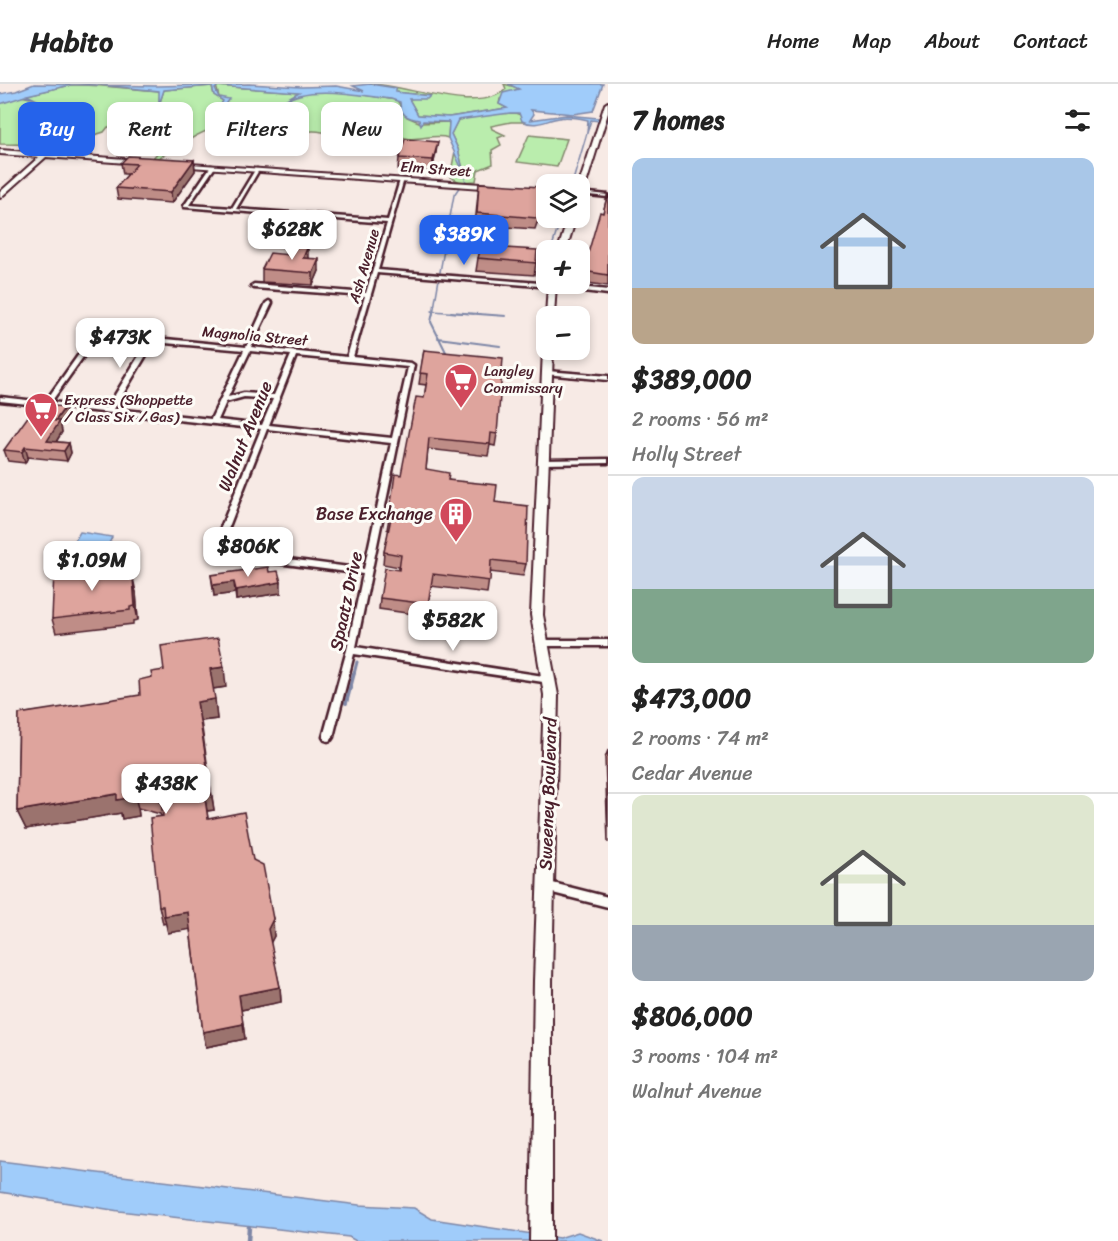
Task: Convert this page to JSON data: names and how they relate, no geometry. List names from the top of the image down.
{
  "streets": {
    "main road": ["Elm Street", "Sweeney Boulevard"],
    "street": [
      "Ash Avenue",
      "Magnolia Street",
      "Walnut Avenue",
      "Spaatz Drive"
    ]
  },
  "crossings": [
    ["Elm Street", "Ash Avenue"],
    ["Ash Avenue", "Magnolia Street"],
    ["Magnolia Street", "Walnut Avenue"],
    ["Magnolia Street", "Spaatz Drive"],
    ["Walnut Avenue", "Spaatz Drive"]
  ],
  "places": {
    "supermarket": ["Langley Commissary", "Express (Shoppette / Class Six / Gas)"],
    "building": ["Base Exchange"]
  },
  "page": {
    "header": "Habito",
    "nav": [
      "Home",
      "Map",
      "About",
      "Contact"
    ],
    "heading": "7 homes",
    "chip": [
      "Buy",
      "Rent",
      "Filters",
      "New"
    ],
    "list": [
      {
        "name": "$389,000",
        "note": "2 rooms · 56 m² · Holly Street"
      },
      {
        "name": "$473,000",
        "note": "2 rooms · 74 m² · Cedar Avenue"
      },
      {
        "name": "$806,000",
        "note": "3 rooms · 104 m² · Walnut Avenue"
      }
    ],
    "map_buttons": ["+", "−"],
    "price": [
      "$628K",
      "$389K",
      "$473K",
      "$806K",
      "$1.09M",
      "$582K",
      "$438K"
    ]
  }
}
